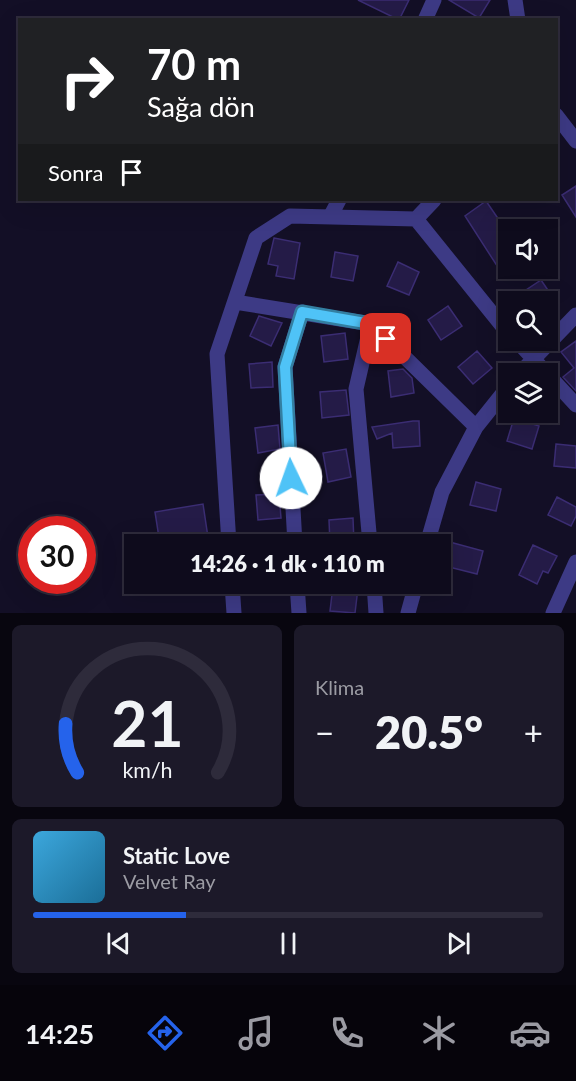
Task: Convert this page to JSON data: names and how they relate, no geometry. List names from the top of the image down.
{
  "page": {
    "turn": ["70 m", "Sağa dön"],
    "then": "Sonra",
    "limit": "30",
    "trip": "14:26 · 1 dk · 110 m",
    "tile": "Klima",
    "heat": ["−", "20.5°", "+"],
    "song": ["Static Love", "Velvet Ray"],
    "tabs": "14:25",
    "gauge": ["21", "km/h"]
  }
}
